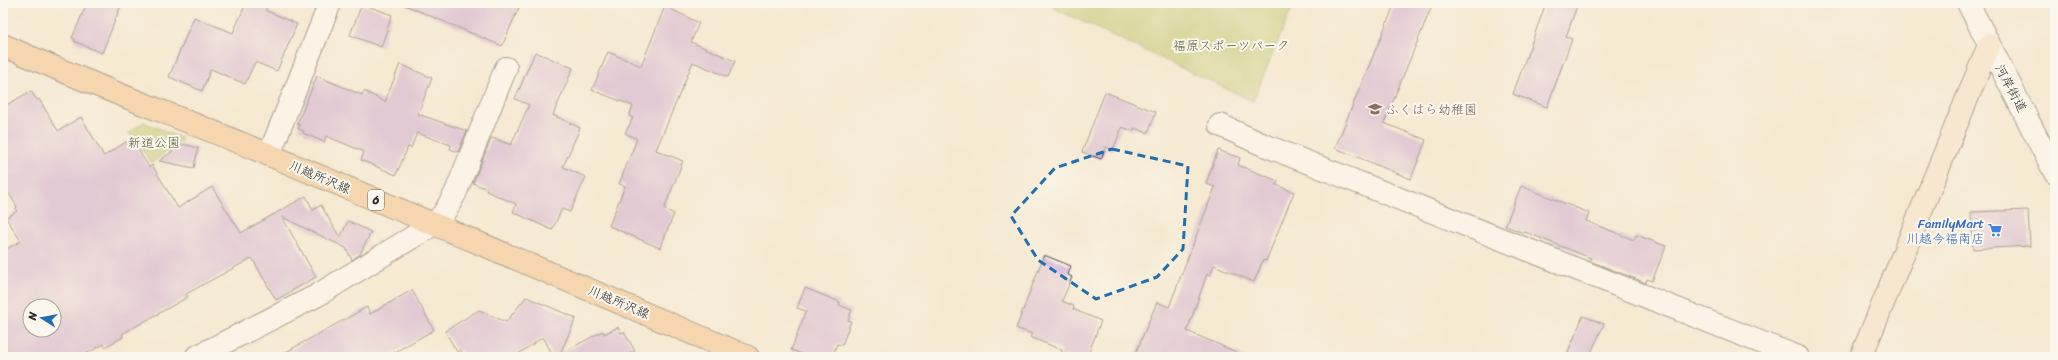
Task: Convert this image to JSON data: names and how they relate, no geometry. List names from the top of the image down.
{
  "streets": {
    "main road": ["川越所沢線", "6"],
    "street": ["河岸街道"]
  },
  "parks": ["福原スポーツパーク", "新道公園"],
  "places": {
    "school or university": ["ふくはら幼稚園"],
    "supermarket": ["FamilyMart 川越今福南店"]
  },
  "north": "left"
}
